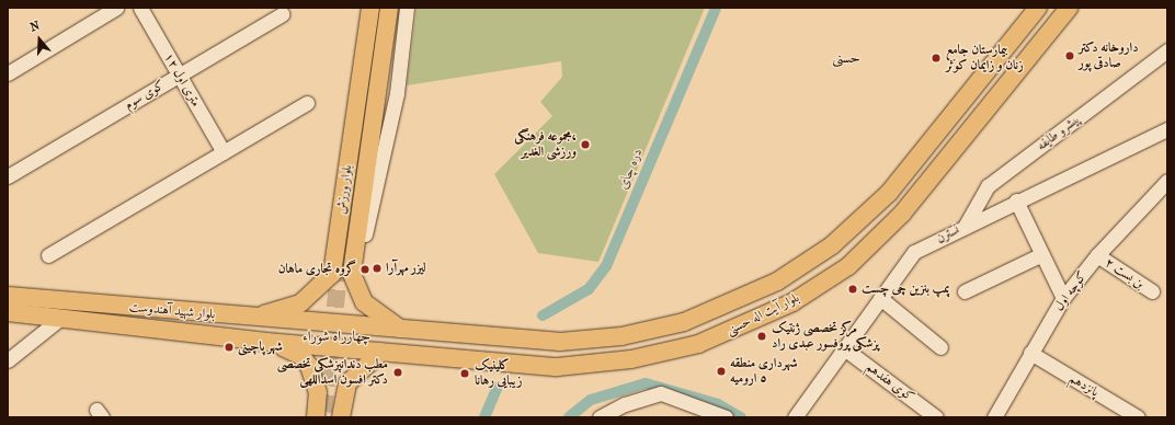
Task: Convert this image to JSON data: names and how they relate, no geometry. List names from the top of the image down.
{
  "streets": {
    "main road": ["بلوار ورزش", "بلوار شهید آهندوست", "بلوار آیت اله حسنی"],
    "street": [
      "۱۲ متری اول",
      "کوی سوم",
      "پیشرو طایفه",
      "نسترن",
      "بن بست ۲",
      "کوچه اول",
      "کوی هفدهم",
      "پانزدهم"
    ]
  },
  "crossings": [
    ["۱۲ متری اول", "کوی سوم"],
    ["پیشرو طایفه", "نسترن"],
    ["بلوار ورزش", "بلوار آیت اله حسنی"],
    ["نسترن", "کوی هفدهم"],
    ["بن بست ۲", "کوچه اول"],
    ["کوچه اول", "پانزدهم"],
    ["بلوار شهید آهندوست", "بلوار آیت اله حسنی"]
  ],
  "districts": ["حسنی", "چهارراه شوراء"],
  "water": ["دره چای"],
  "places": [
    "داروخانه دکتر صادقی پور",
    "بیمارستان جامع زنان و زایمان کوثر",
    "مجموعه فرهنگی، ورزشی الغدیر",
    "لیزر مهرآرا",
    "گروه تجاری ماهان",
    "پمپ بنزین چى چست",
    "مرکز تخصصی ژنتیک پزشکی پروفسور عبدی راد",
    "شهر پاچینی",
    "شهردارى منطقه ٥ ارومیه",
    "مطب دندانپزشکی تخصصی دکتر افسون اسداللهی",
    "کلینیک زیبایی رهانا"
  ],
  "north": "top"
}
